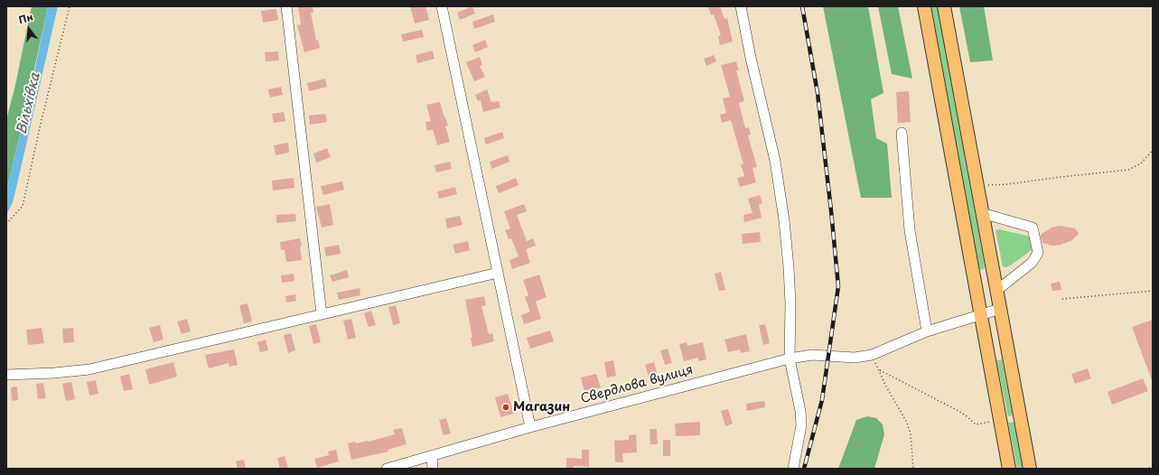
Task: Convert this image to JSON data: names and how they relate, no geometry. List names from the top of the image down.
{
  "streets": {
    "street": ["Свердлова вулиця"]
  },
  "water": ["Вільхівка"],
  "places": ["Mагазин"],
  "north": "top"
}
